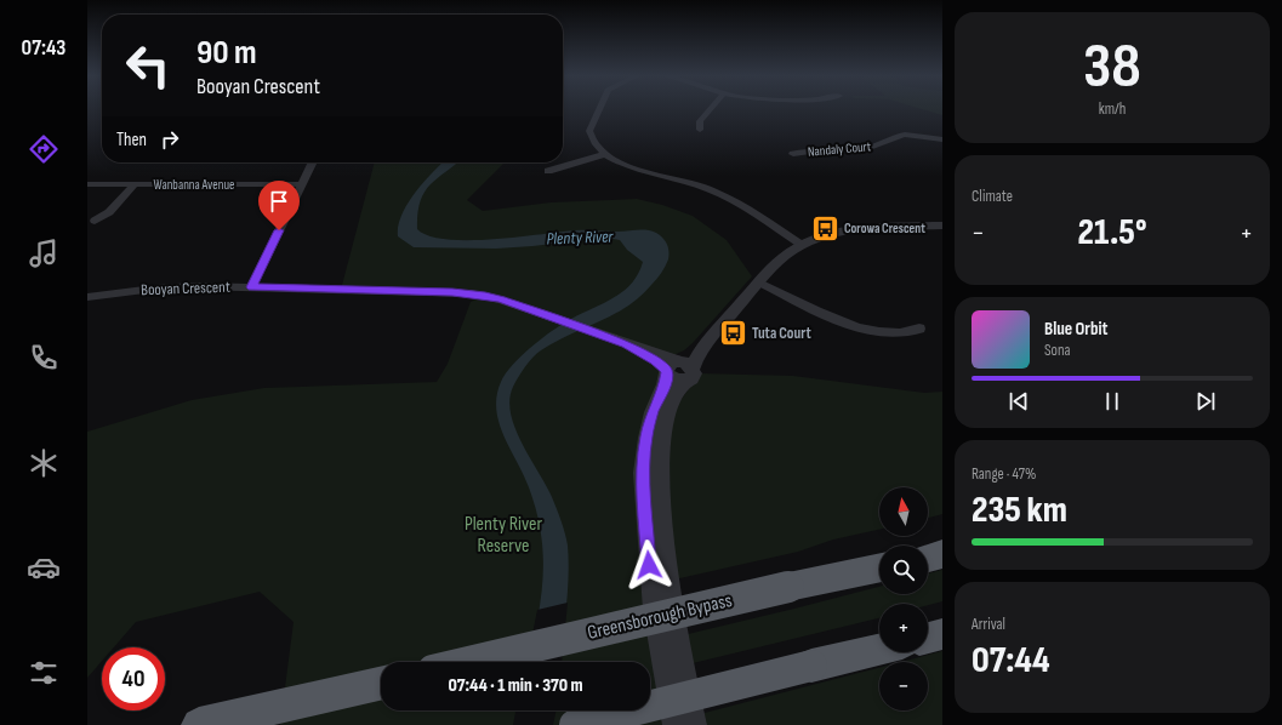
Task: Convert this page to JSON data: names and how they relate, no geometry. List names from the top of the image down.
{
  "streets": {
    "highway": ["Greensborough Bypass"],
    "street": ["Nandaly Court", "Wanbanna Avenue", "Booyan Crescent"]
  },
  "water": ["Plenty River"],
  "parks": ["Plenty River Reserve"],
  "places": {
    "bus stop": ["Corowa Crescent", "Tuta Court"]
  },
  "north": "top",
  "page": {
    "tabs": "07:43",
    "tile": [
      ["38", "km/h"],
      "Climate",
      ["Range · 47%", "235 km"],
      ["Arrival", "07:44"]
    ],
    "turn": ["90 m", "Booyan Crescent"],
    "then": "Then",
    "heat": ["−", "21.5°", "+"],
    "song": ["Blue Orbit", "Sona"],
    "map_buttons": ["+", "−"],
    "limit": "40",
    "trip": "07:44 · 1 min · 370 m"
  }
}
